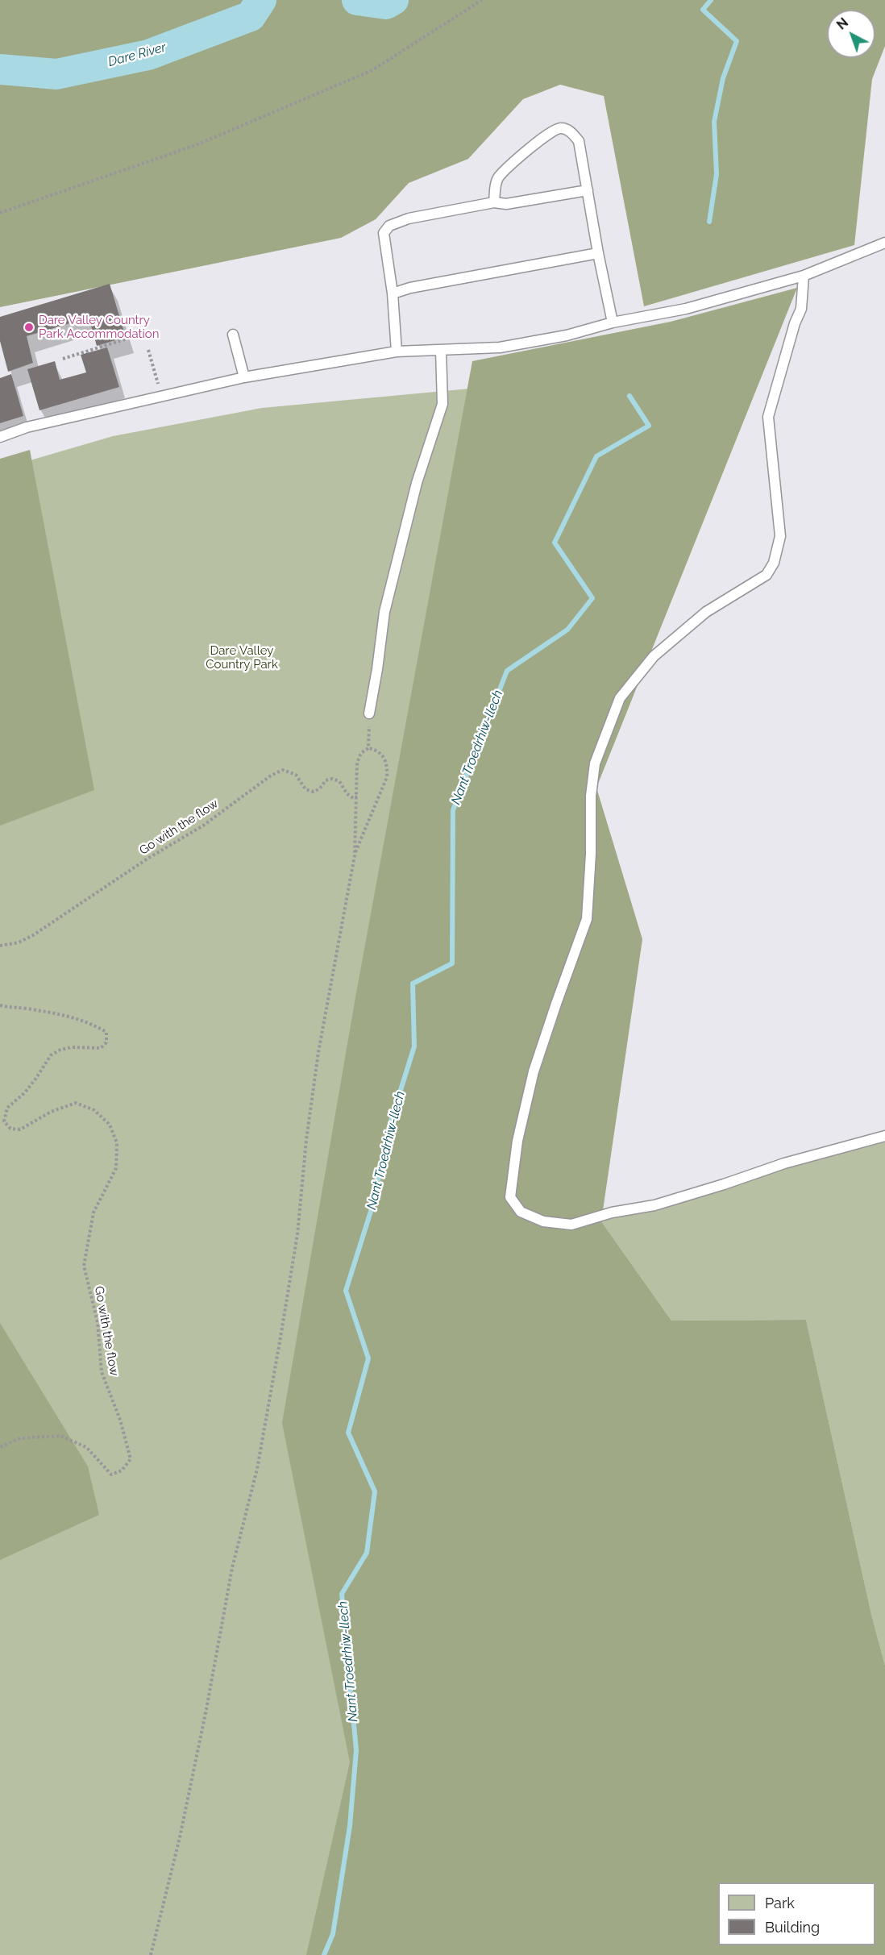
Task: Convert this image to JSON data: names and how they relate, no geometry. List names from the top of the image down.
{
  "streets": {
    "path": ["Go with the flow"]
  },
  "water": ["Dare River", "Nant Troedrhiw-llech"],
  "parks": ["Dare Valley Country Park"],
  "places": ["Dare Valley Country Park Accommodation"],
  "legend": ["Park", "Building"],
  "north": "top left"
}
